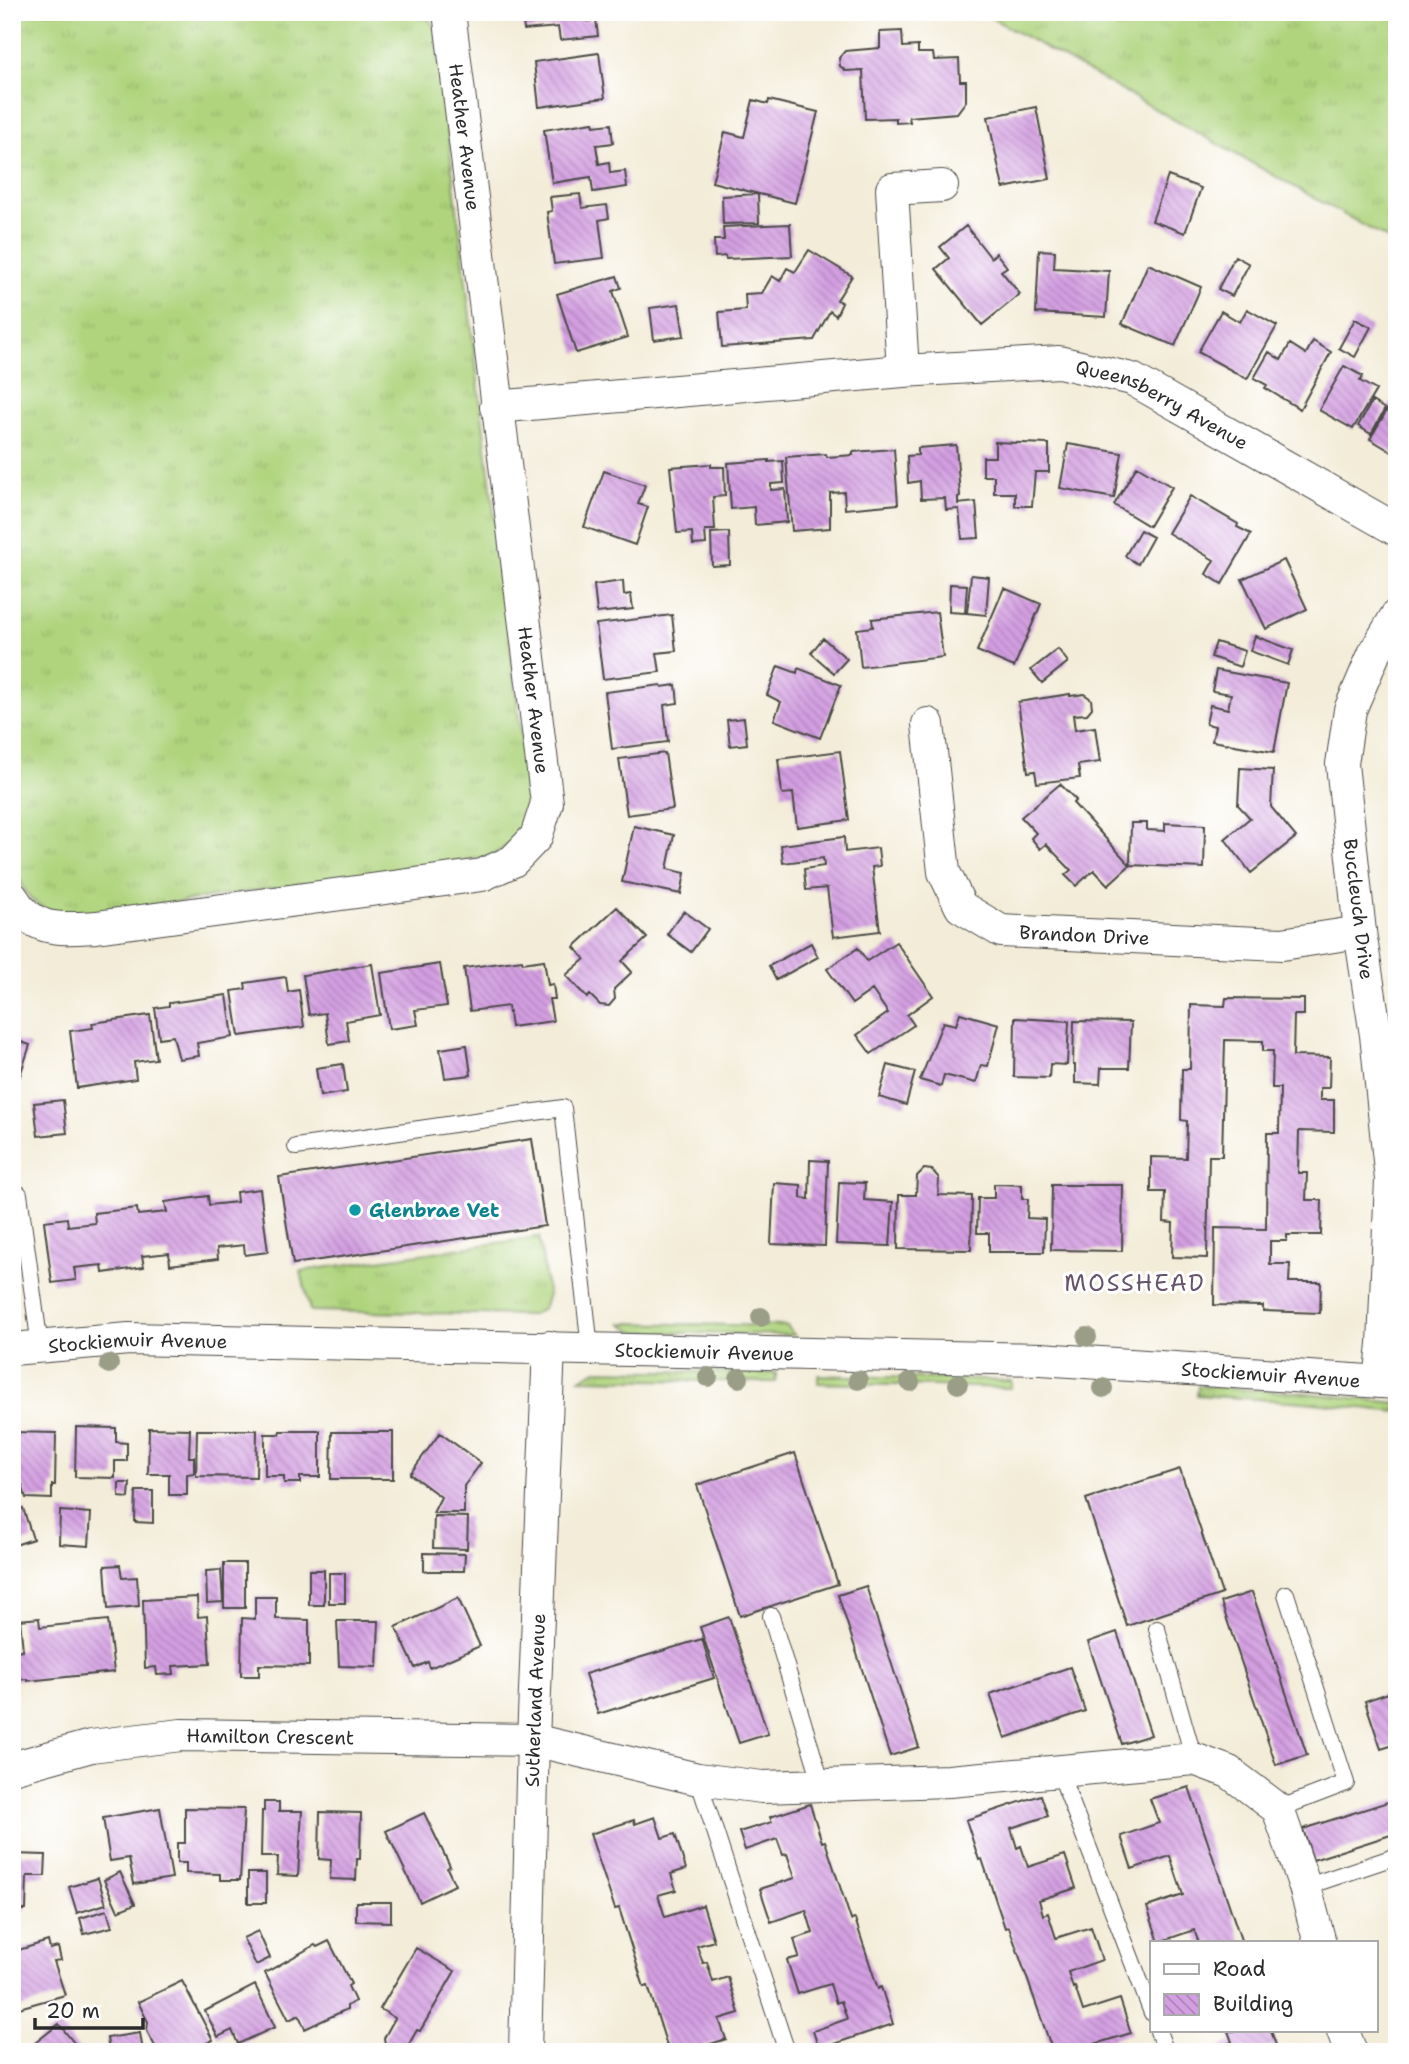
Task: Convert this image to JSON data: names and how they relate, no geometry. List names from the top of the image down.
{
  "streets": {
    "street": [
      "Heather Avenue",
      "Queensberry Avenue",
      "Buccleuch Drive",
      "Brandon Drive",
      "Stockiemuir Avenue",
      "Sutherland Avenue",
      "Hamilton Crescent"
    ]
  },
  "crossings": [
    ["Heather Avenue", "Queensberry Avenue"],
    ["Buccleuch Drive", "Brandon Drive"],
    ["Buccleuch Drive", "Stockiemuir Avenue"],
    ["Stockiemuir Avenue", "Sutherland Avenue"],
    ["Sutherland Avenue", "Hamilton Crescent"]
  ],
  "districts": ["MOSSHEAD"],
  "places": ["Glenbrae Vet"],
  "legend": ["Road", "Building"],
  "scale_bar": "20 m"
}
